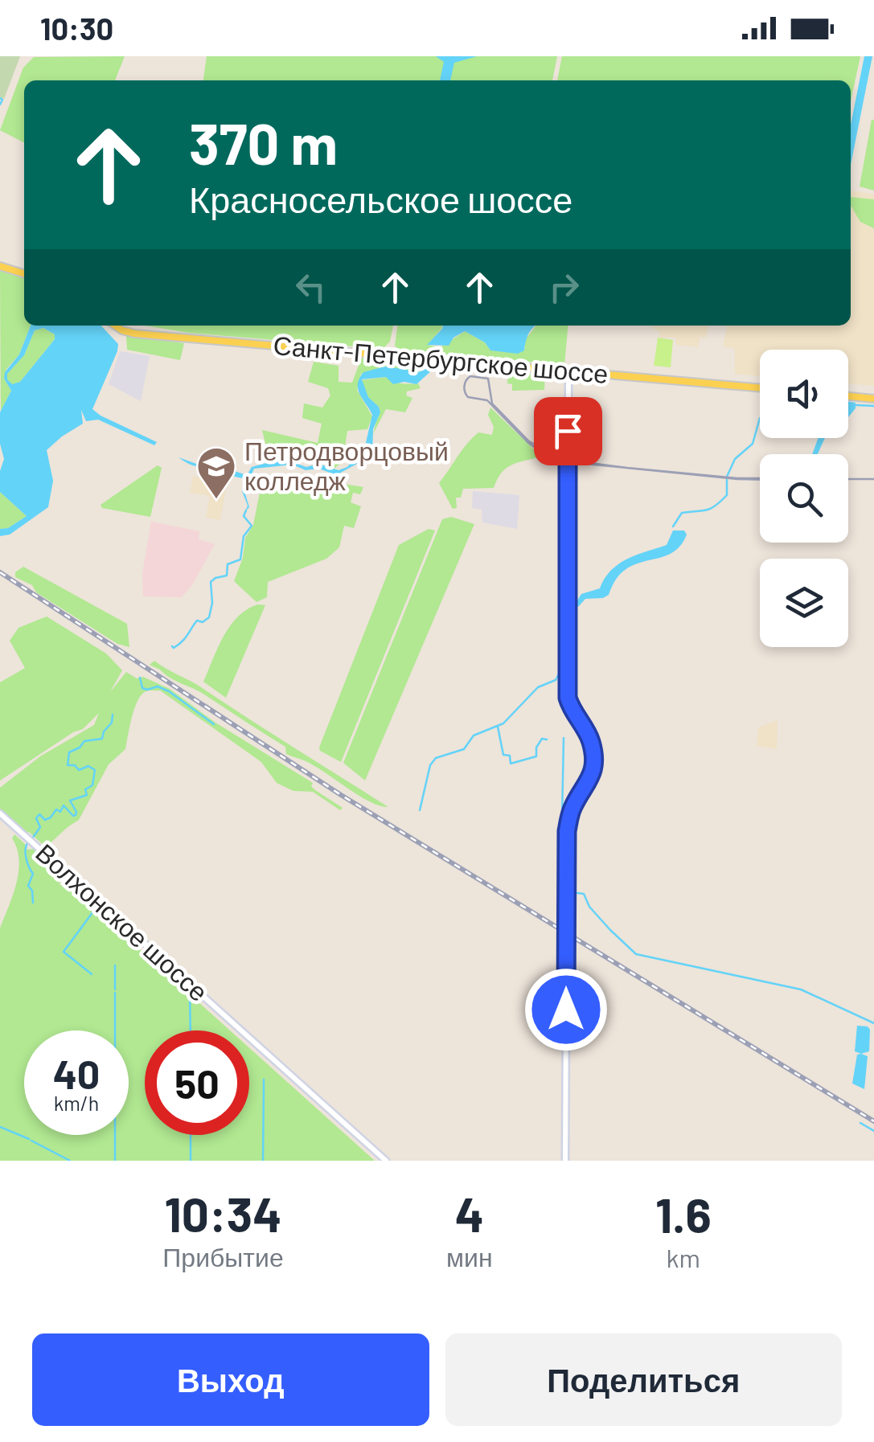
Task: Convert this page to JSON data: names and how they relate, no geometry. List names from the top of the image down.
{
  "streets": {
    "main road": ["Санкт-Петербургское шоссе", "Волхонское шоссе"]
  },
  "places": {
    "school or university": ["Петродворцовый колледж"]
  },
  "page": {
    "status": "10:30",
    "turn": ["370 m", "Красносельское шоссе"],
    "speed": "40 km/h",
    "limit": "50",
    "eta": [
      "10:34",
      "Прибытие",
      "4",
      "мин",
      "1.6",
      "km"
    ],
    "buttons": ["Выход", "Поделиться"]
  }
}
